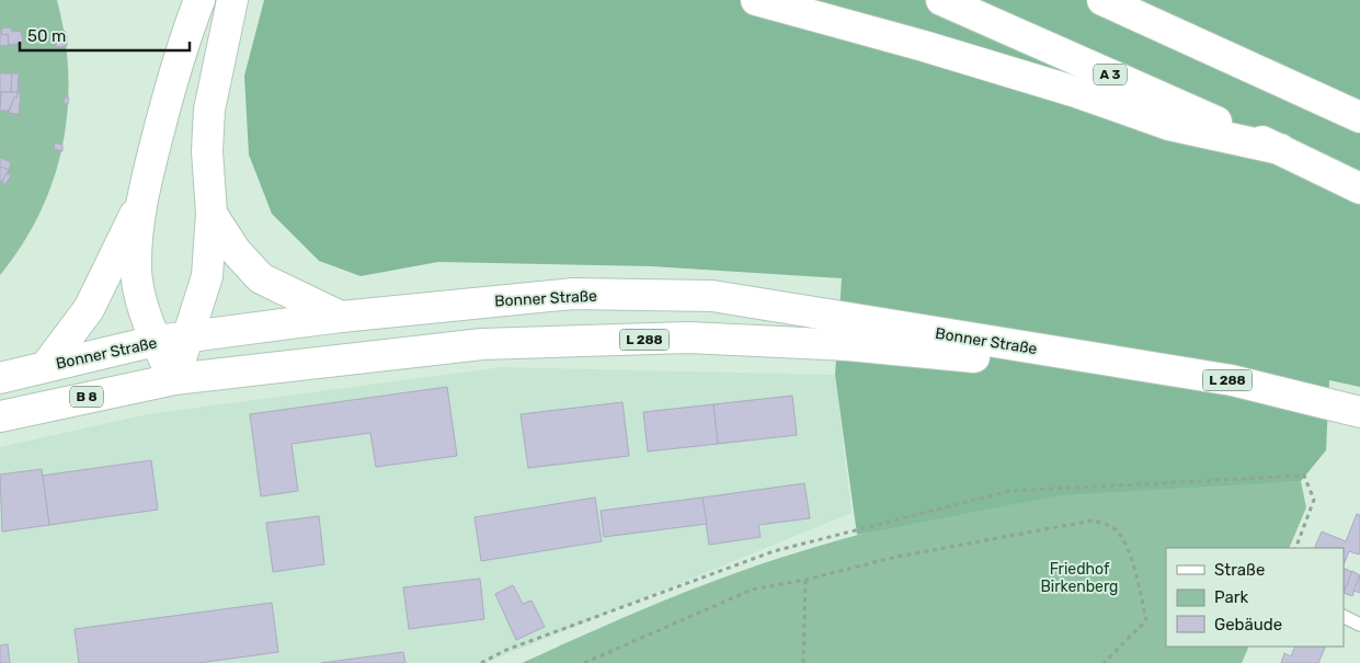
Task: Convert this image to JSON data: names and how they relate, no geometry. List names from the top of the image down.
{
  "streets": {
    "main road": [
      "A 3",
      "Bonner Straße",
      "L 288",
      "B 8"
    ]
  },
  "parks": ["Friedhof Birkenberg"],
  "legend": ["Straße", "Park", "Gebäude"],
  "scale_bar": "50 m"
}
